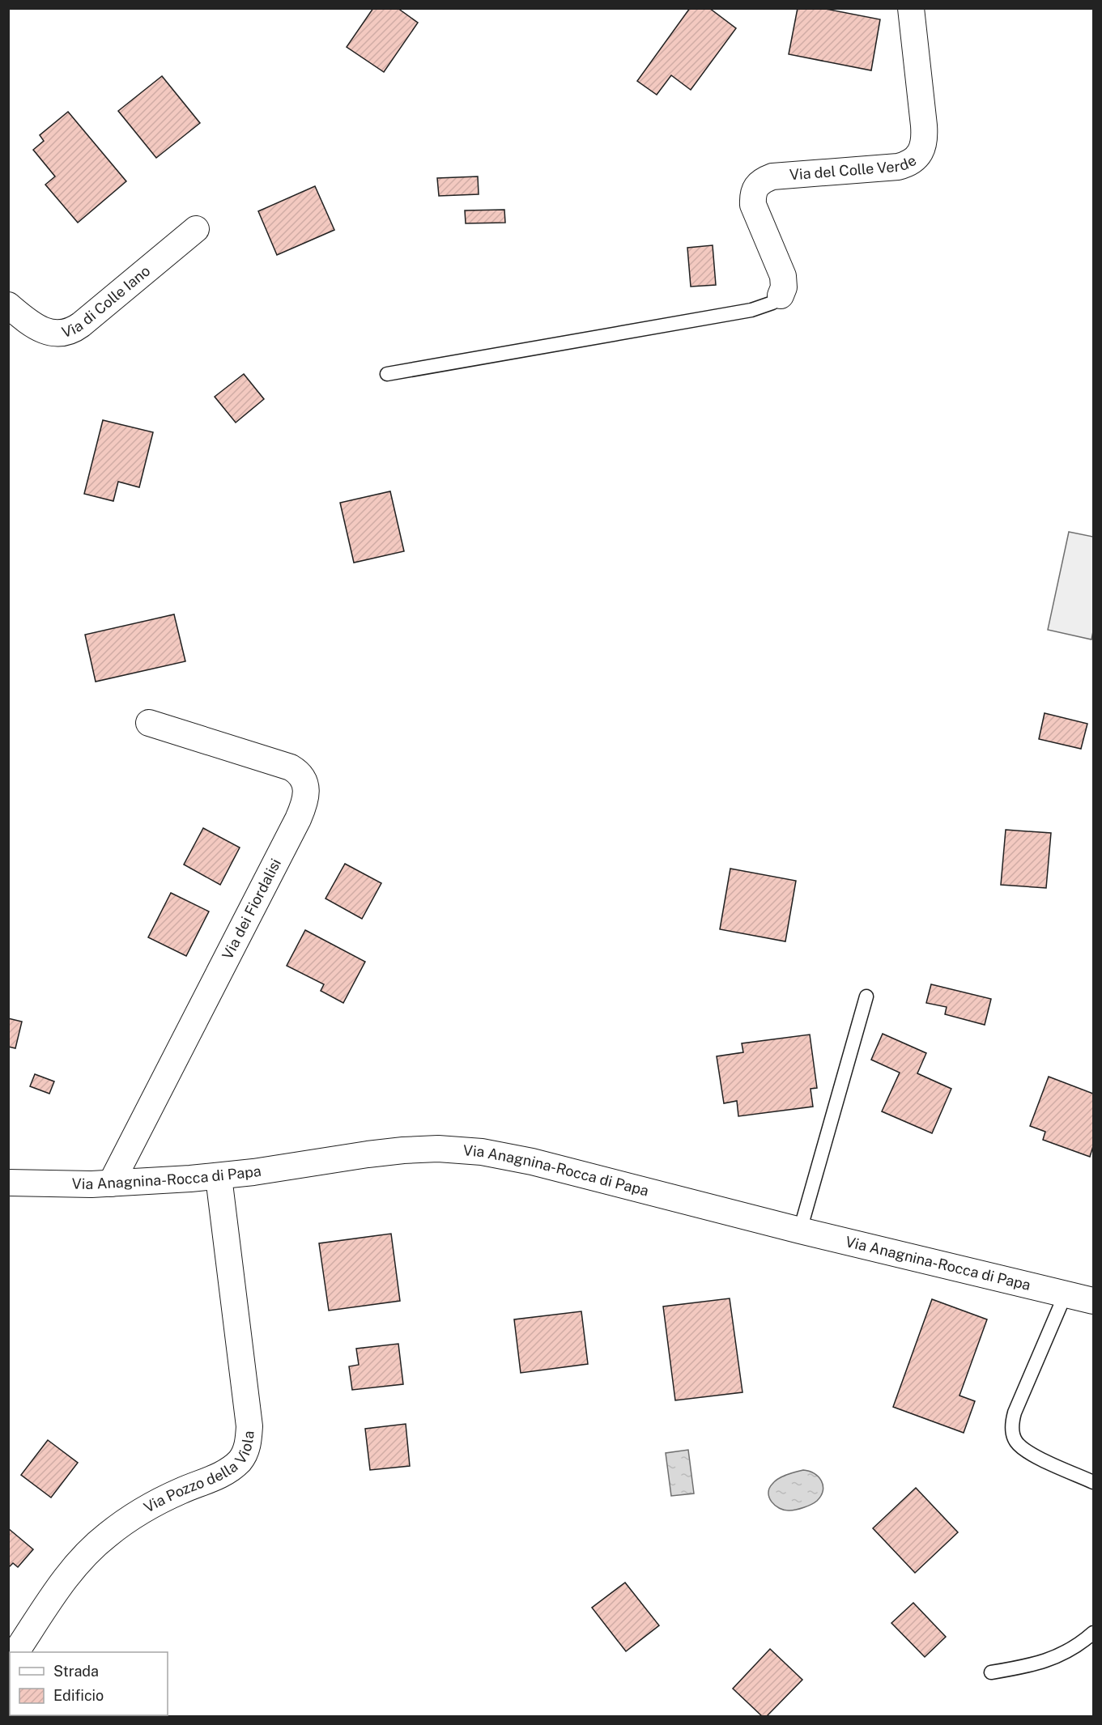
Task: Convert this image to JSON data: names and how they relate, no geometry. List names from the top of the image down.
{
  "streets": {
    "street": [
      "Via del Colle Verde",
      "Via di Colle Iano",
      "Via dei Fiordalisi",
      "Via Anagnina-Rocca di Papa",
      "Via Pozzo della Viola"
    ]
  },
  "crossings": [
    ["Via dei Fiordalisi", "Via Anagnina-Rocca di Papa"],
    ["Via Anagnina-Rocca di Papa", "Via Pozzo della Viola"]
  ],
  "legend": ["Strada", "Edificio"]
}
